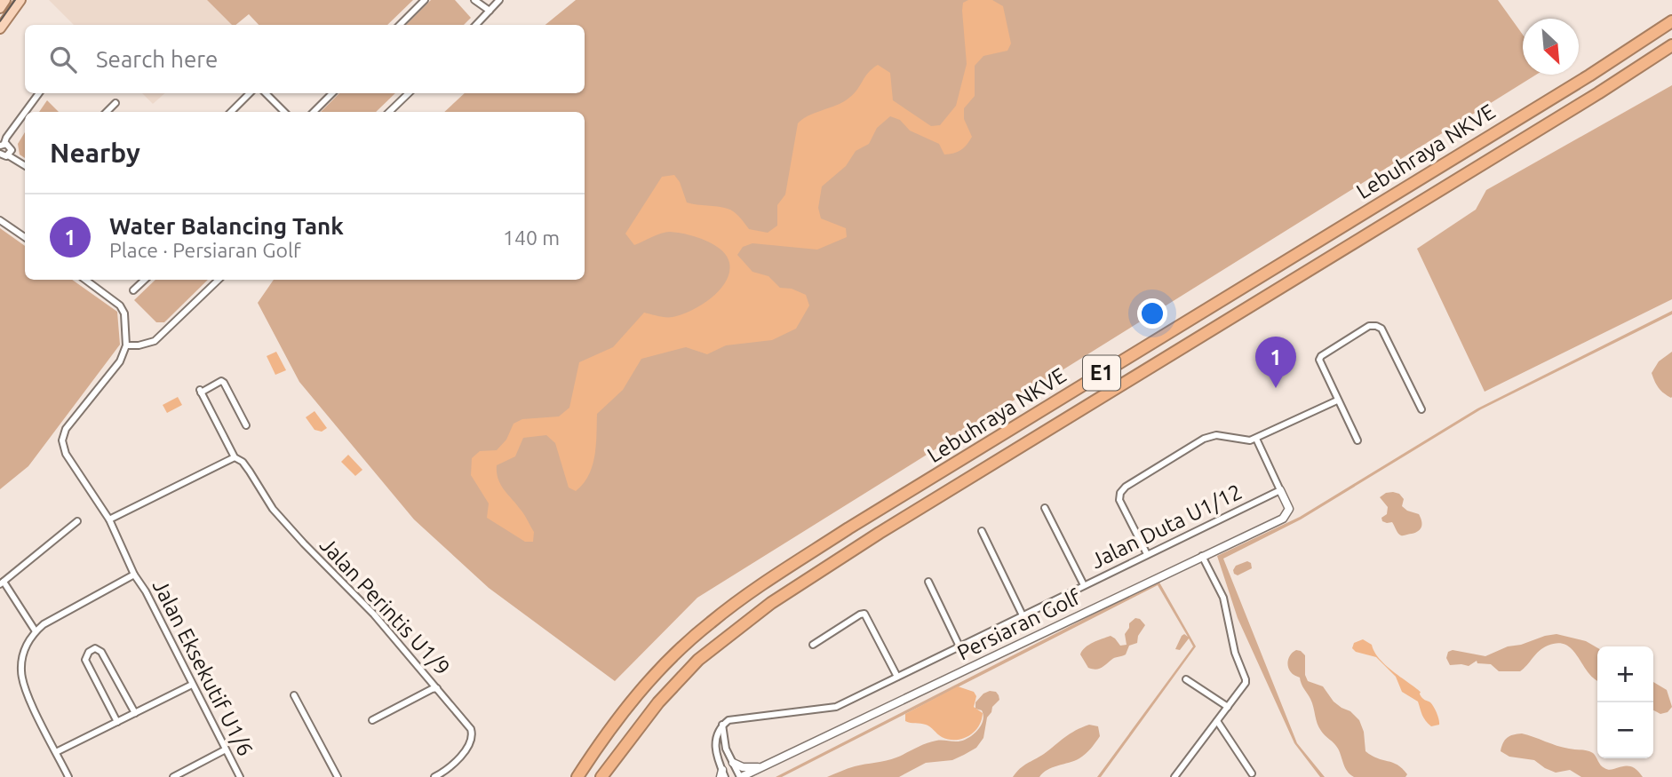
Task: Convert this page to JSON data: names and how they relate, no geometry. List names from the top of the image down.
{
  "streets": {
    "highway": ["Lebuhraya NKVE", "E1"],
    "street": [
      "Jalan Duta U1/12",
      "Jalan Perintis U1/9",
      "Persiaran Golf",
      "Jalan Eksekutif U1/6"
    ]
  },
  "crossings": [
    ["Jalan Duta U1/12", "Persiaran Golf"]
  ],
  "north": "bottom right",
  "page": {
    "search": "Search here",
    "heading": "Nearby",
    "list": [
      {
        "mark": "1",
        "name": "Water Balancing Tank",
        "note": "Place · Persiaran Golf",
        "value": "140 m"
      }
    ],
    "pins": "1",
    "map_buttons": ["+", "−"]
  }
}
